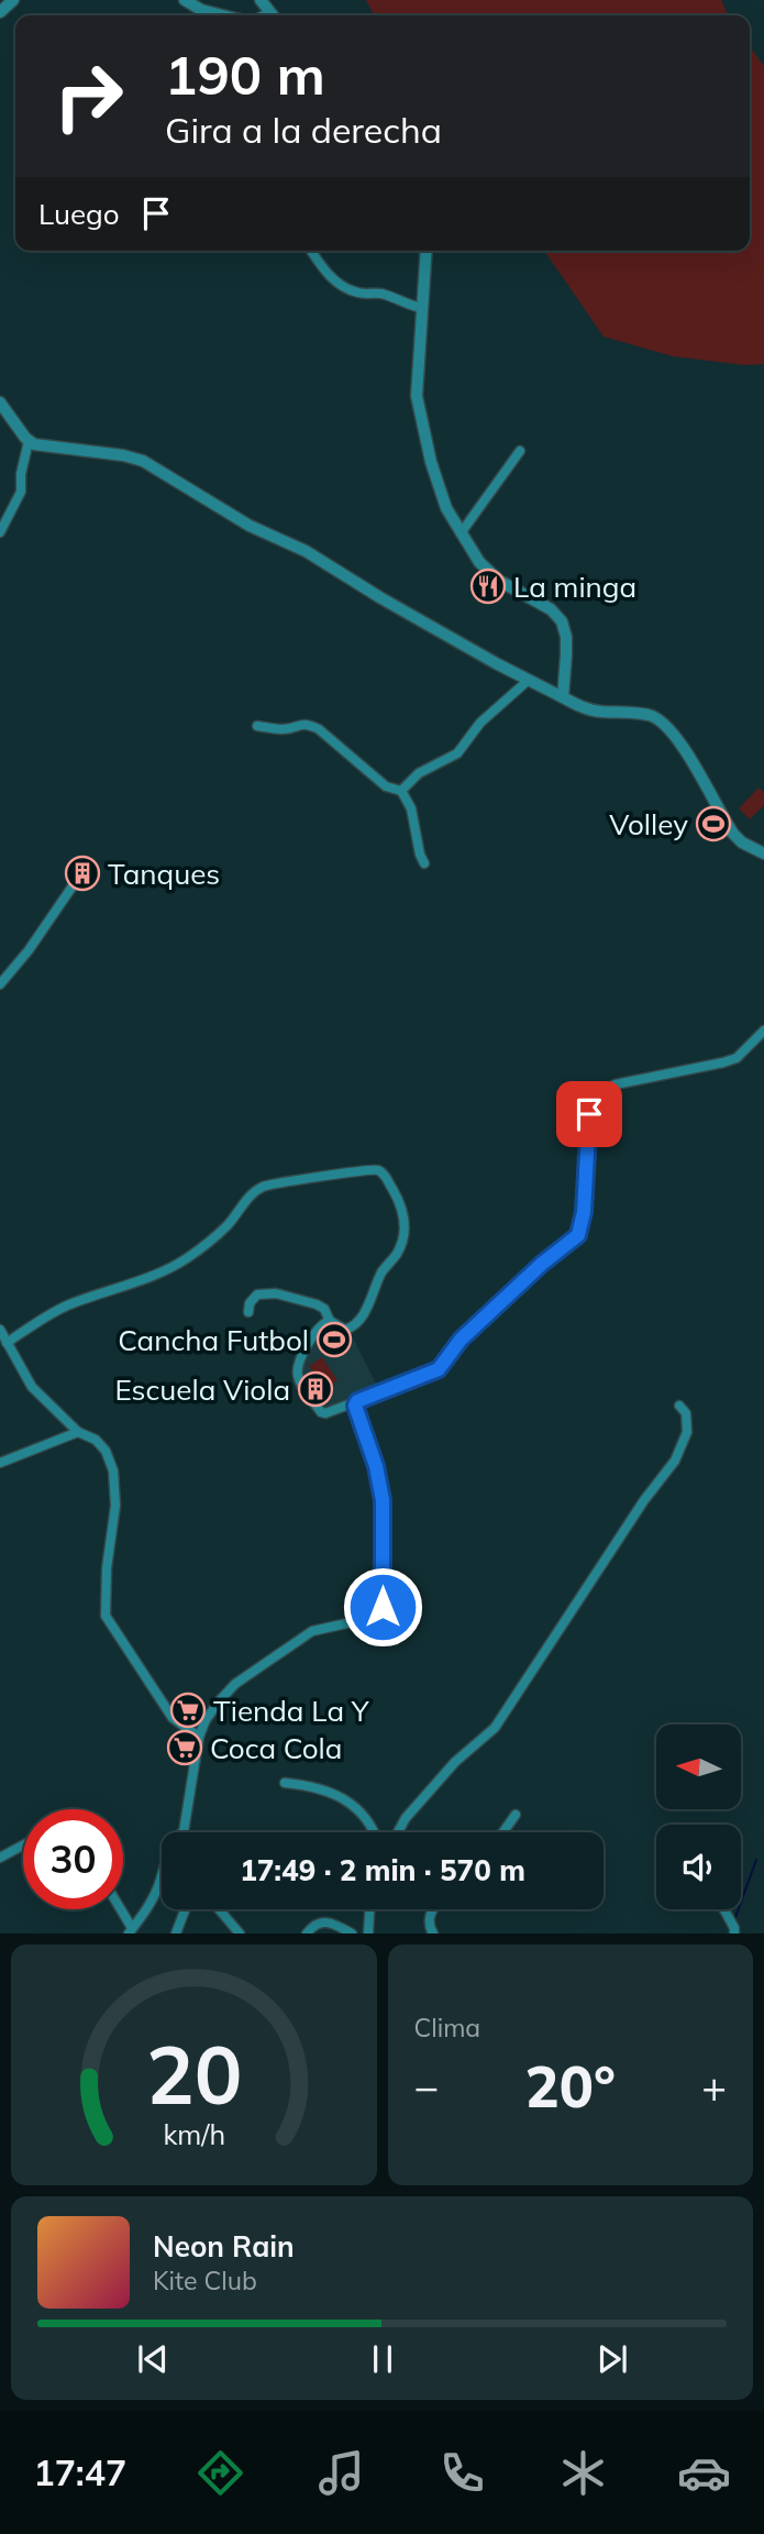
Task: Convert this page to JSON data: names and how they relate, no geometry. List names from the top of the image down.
{
  "places": {
    "restaurant": ["La minga"],
    "sports": ["Volley", "Cancha Futbol"],
    "building": ["Tanques", "Escuela Viola"],
    "supermarket": ["Tienda La Y", "Coca Cola"]
  },
  "north": "left",
  "page": {
    "turn": ["190 m", "Gira a la derecha"],
    "then": "Luego",
    "limit": "30",
    "trip": "17:49 · 2 min · 570 m",
    "tile": "Clima",
    "heat": ["−", "20°", "+"],
    "song": ["Neon Rain", "Kite Club"],
    "tabs": "17:47",
    "gauge": ["20", "km/h"]
  }
}
